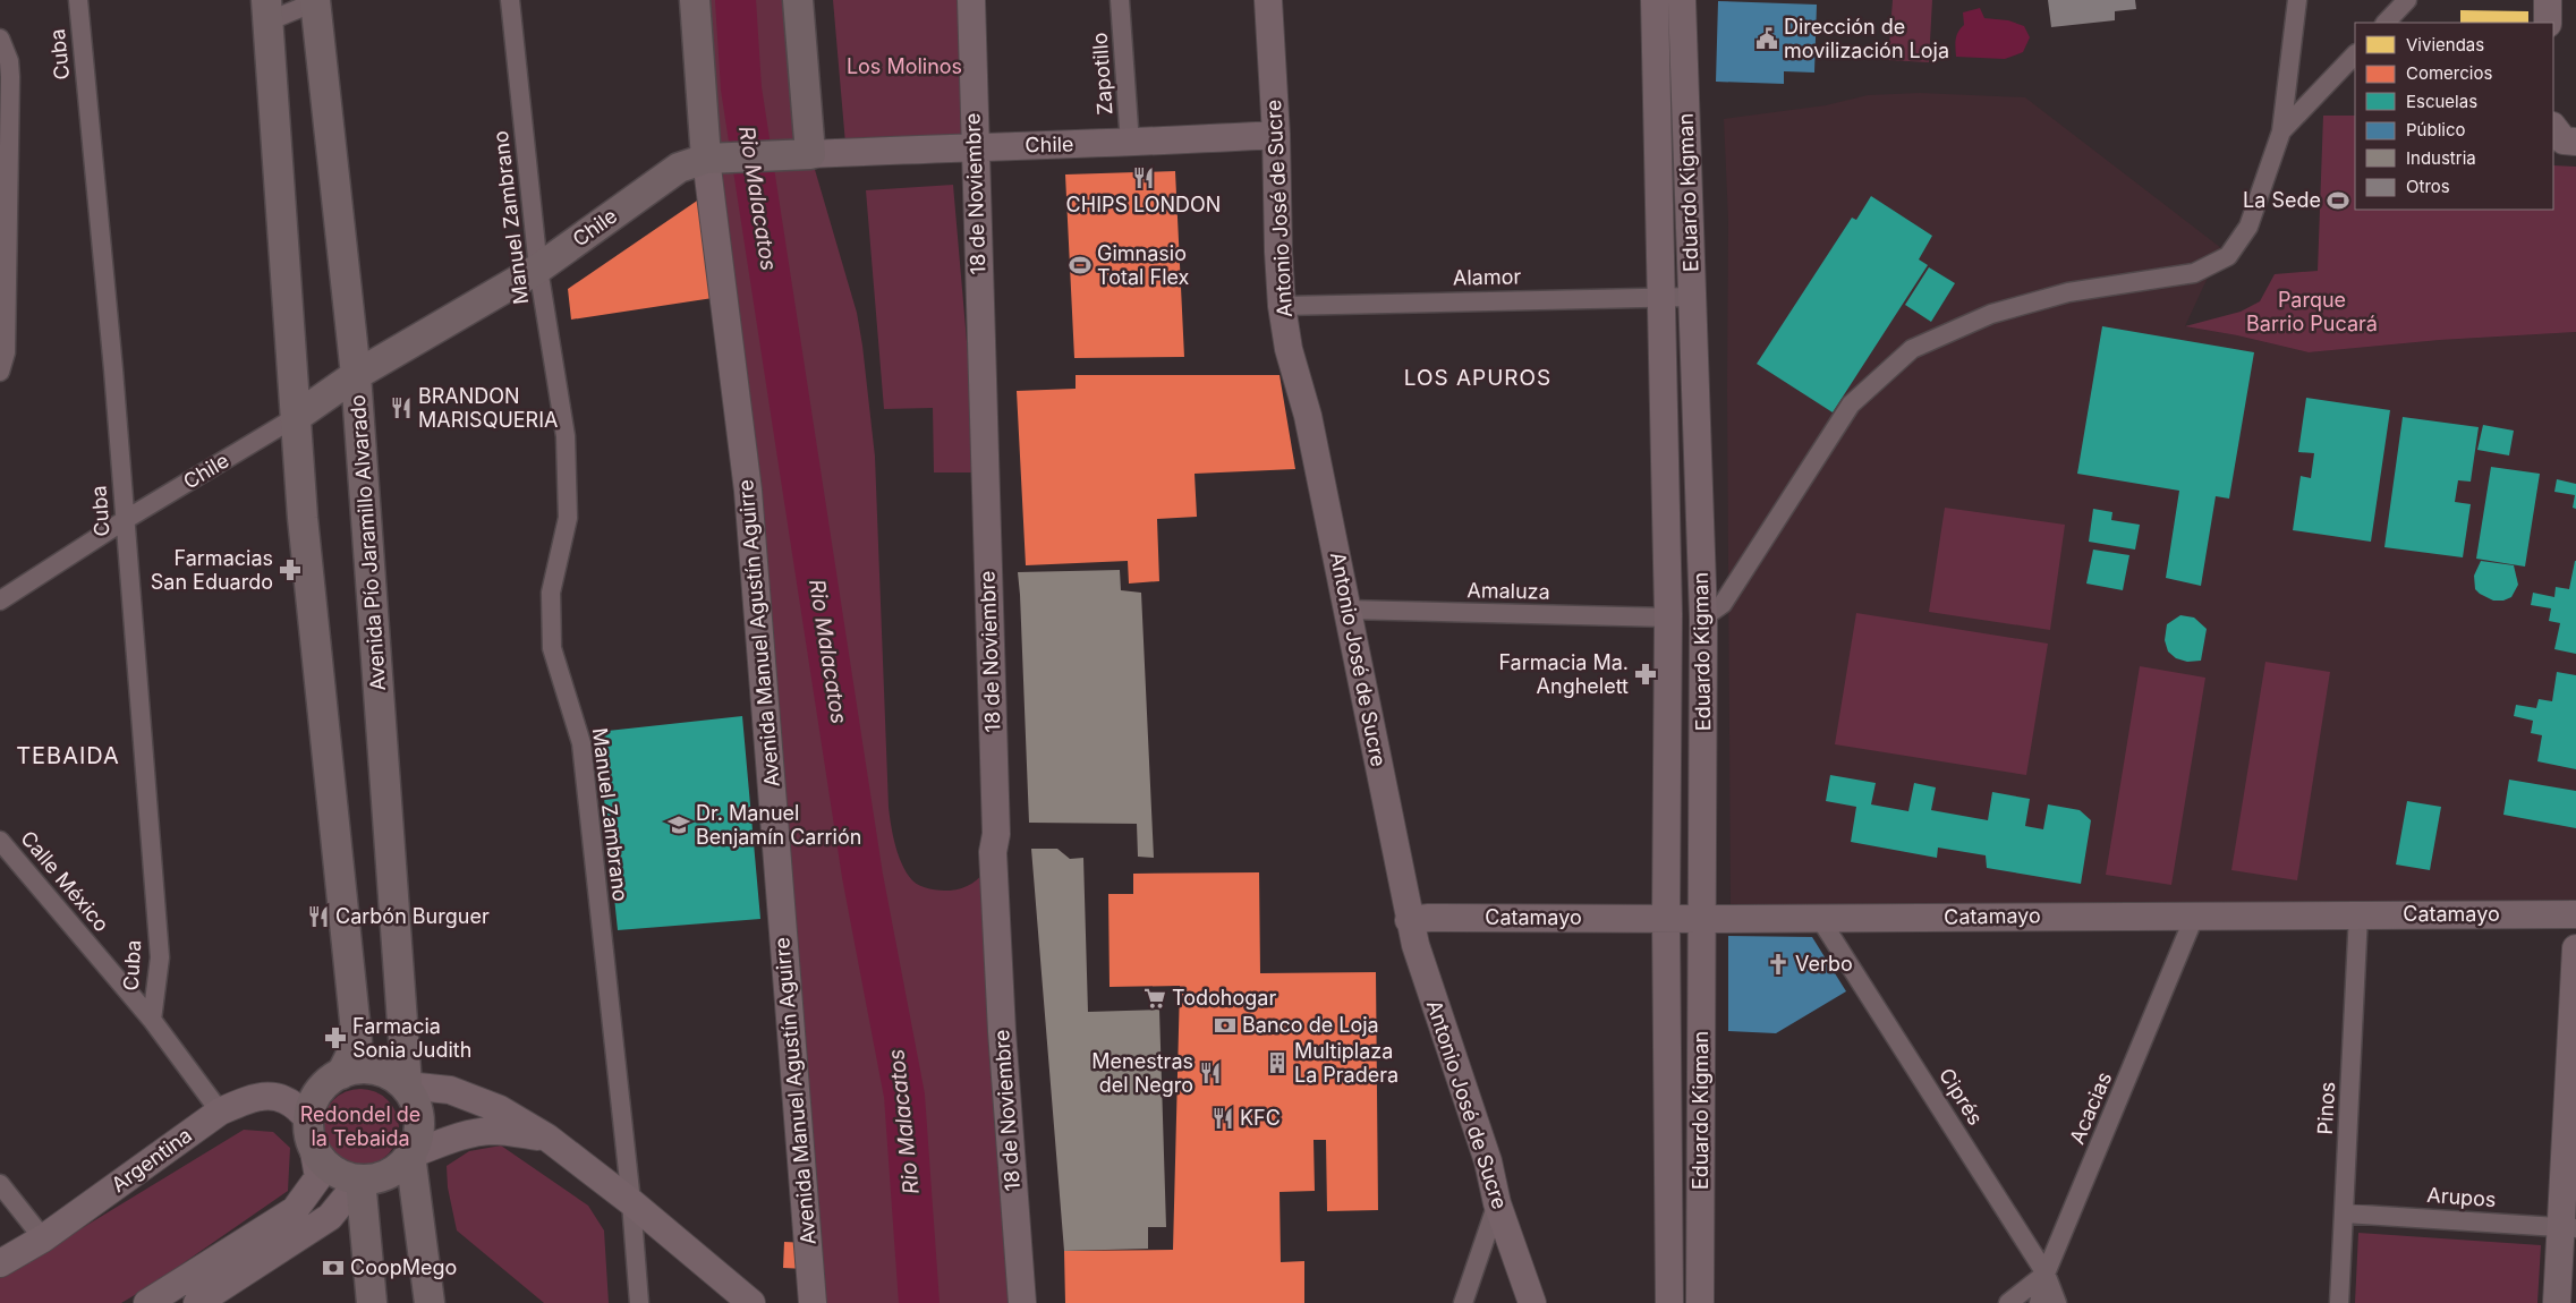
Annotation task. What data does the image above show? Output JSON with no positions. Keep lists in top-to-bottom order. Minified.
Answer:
{"streets":{"main road":["Chile","Avenida Pío Jaramillo Alvarado","Avenida Manuel Agustín Aguirre"],"street":["Cuba","Zapotillo","Eduardo Kigman","18 de Noviembre","Antonio José de Sucre","Manuel Zambrano","Alamor","Amaluza","Calle México","Catamayo","Ciprés","Acacias","Pinos","Argentina","Arupos"]},"crossings":[["Cuba","Chile"],["Cuba","Calle México"],["Zapotillo","Chile"],["Chile","18 de Noviembre"],["Chile","Antonio José de Sucre"],["Chile","Manuel Zambrano"],["Chile","Avenida Pío Jaramillo Alvarado"],["Chile","Avenida Manuel Agustín Aguirre"],["Eduardo Kigman","Alamor"],["Eduardo Kigman","Amaluza"],["Eduardo Kigman","Catamayo"],["Antonio José de Sucre","Alamor"],["Antonio José de Sucre","Amaluza"],["Antonio José de Sucre","Catamayo"],["Avenida Pío Jaramillo Alvarado","Argentina"],["Calle México","Argentina"],["Catamayo","Ciprés"],["Catamayo","Acacias"],["Catamayo","Pinos"],["Ciprés","Acacias"],["Pinos","Arupos"]],"districts":["LOS APUROS","TEBAIDA"],"water":["Rio Malacatos"],"parks":["Los Molinos","Parque Barrio Pucará","Redondel de la Tebaida"],"places":{"public building":["Dirección de movilización Loja"],"restaurant":["CHIPS LONDON","BRANDON MARISQUERIA","Carbón Burguer","Menestras del Negro","KFC"],"sports":["La Sede","Gimnasio Total Flex"],"pharmacy":["Farmacias San Eduardo","Farmacia Ma. Anghelett","Farmacia Sonia Judith"],"school or university":["Dr. Manuel Benjamín Carrión"],"church":["Verbo"],"supermarket":["Todohogar"],"bank":["Banco de Loja","CoopMego"],"building":["Multiplaza La Pradera"]},"legend":["Viviendas","Comercios","Escuelas","Público","Industria","Otros"]}
